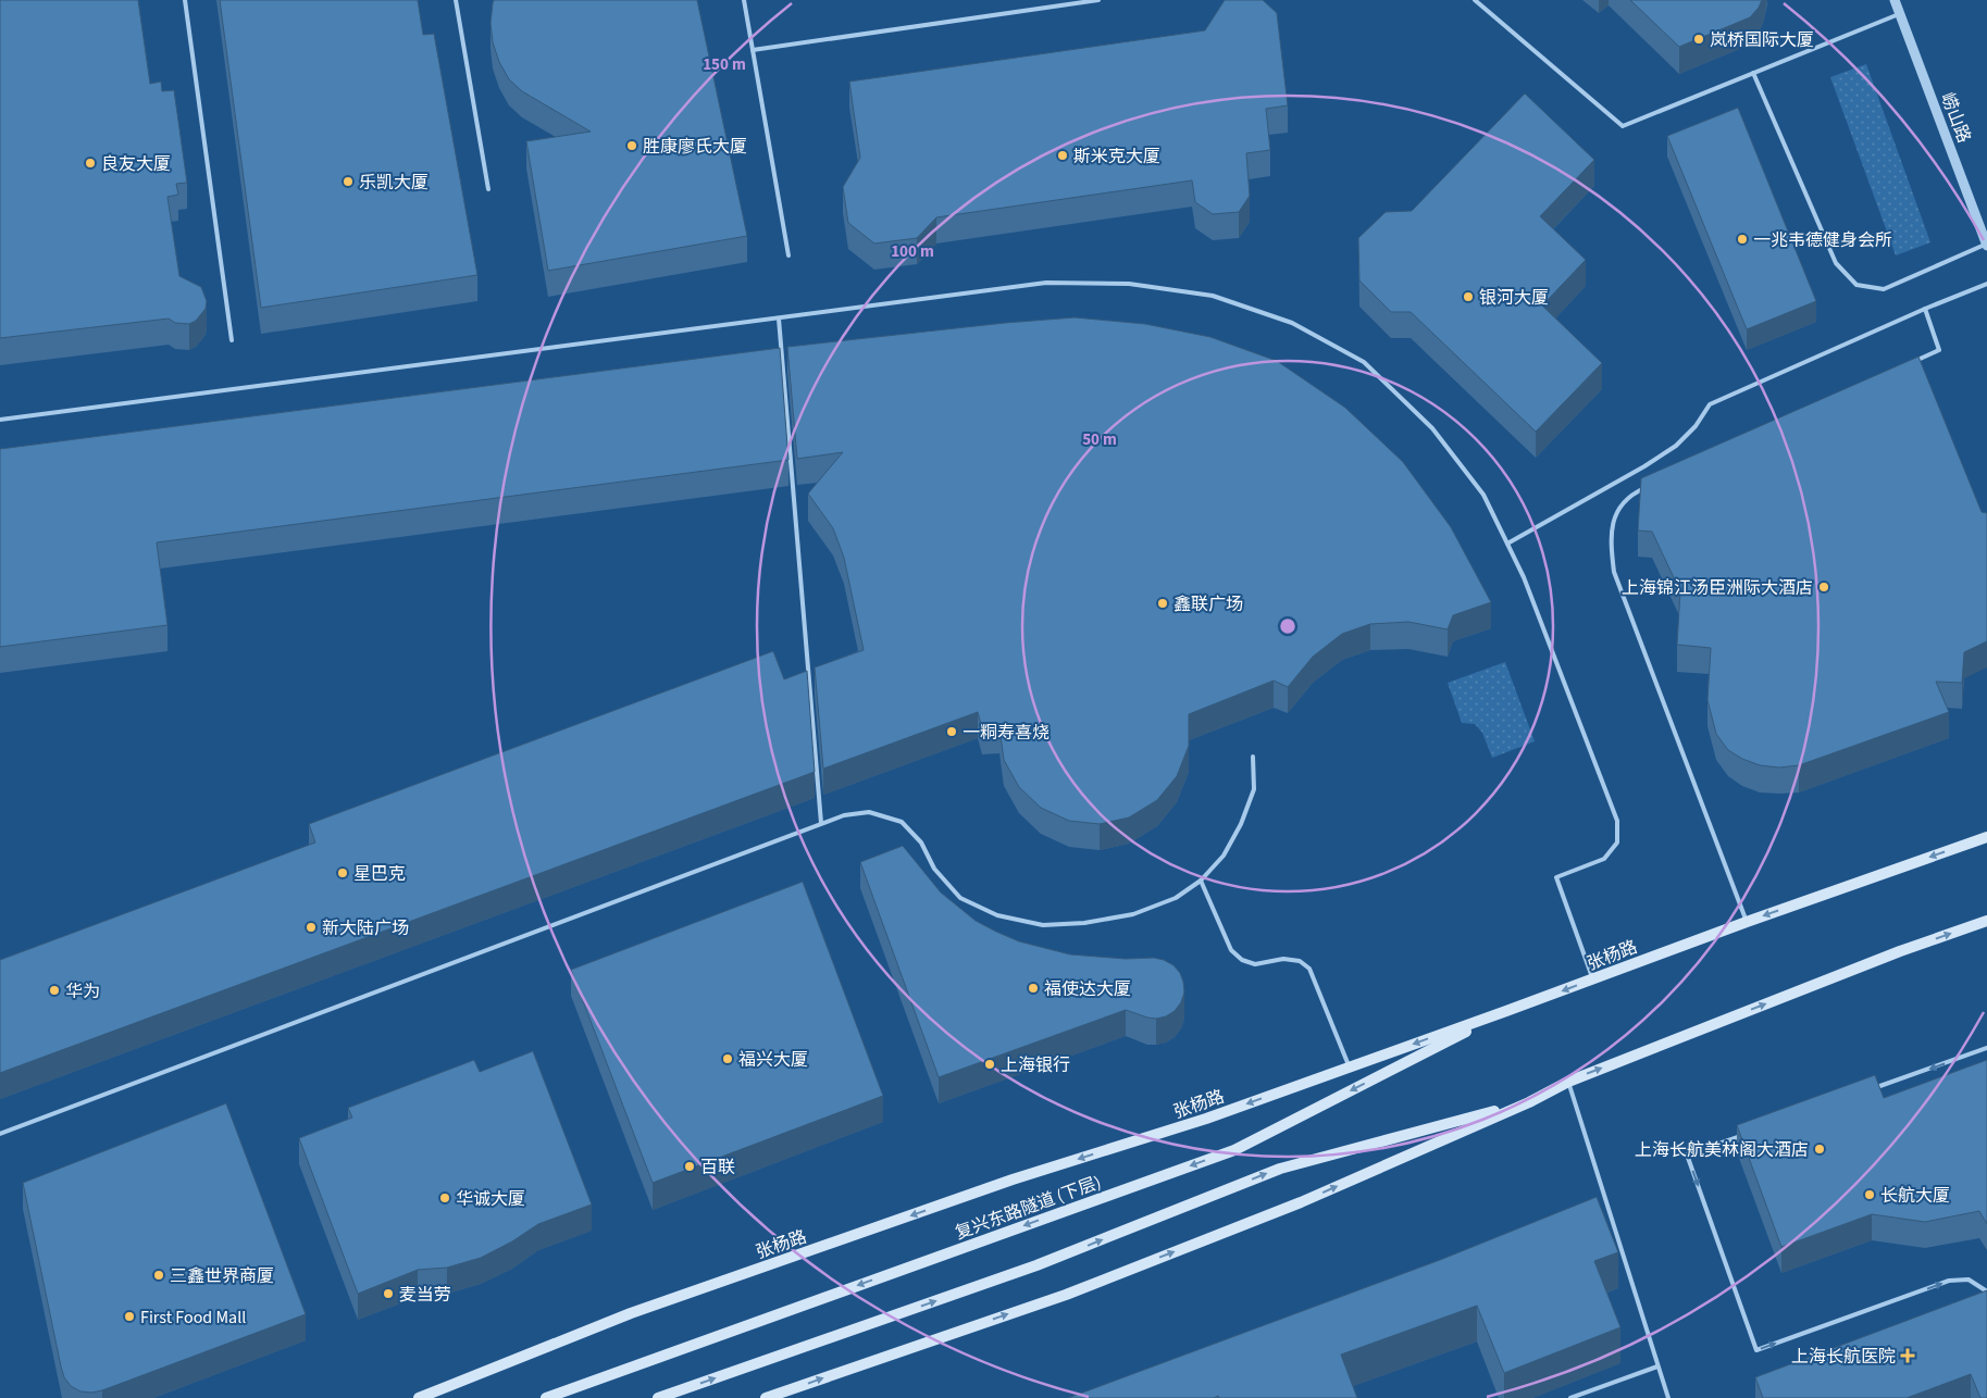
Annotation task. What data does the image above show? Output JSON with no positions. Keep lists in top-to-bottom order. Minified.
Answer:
{"streets":{"main road":["张杨路","复兴东路隧道 (下层)"],"street":["崂山路"]},"crossings":[["张杨路","复兴东路隧道 (下层)"]],"places":{"other":["岚桥国际大厦","胜康廖氏大厦","斯米克大厦","良友大厦","乐凯大厦","一兆韦德健身会所","银河大厦","上海锦江汤臣洲际大酒店","鑫联广场","一粡寿喜烧","星巴克","新大陆广场","福使达大厦","华为","福兴大厦","上海银行","上海长航美林阁大酒店","百联","长航大厦","华诚大厦","三鑫世界商厦","麦当劳","First Food Mall"],"health":["上海长航医院"]},"rings":["150 m","100 m","50 m"]}
